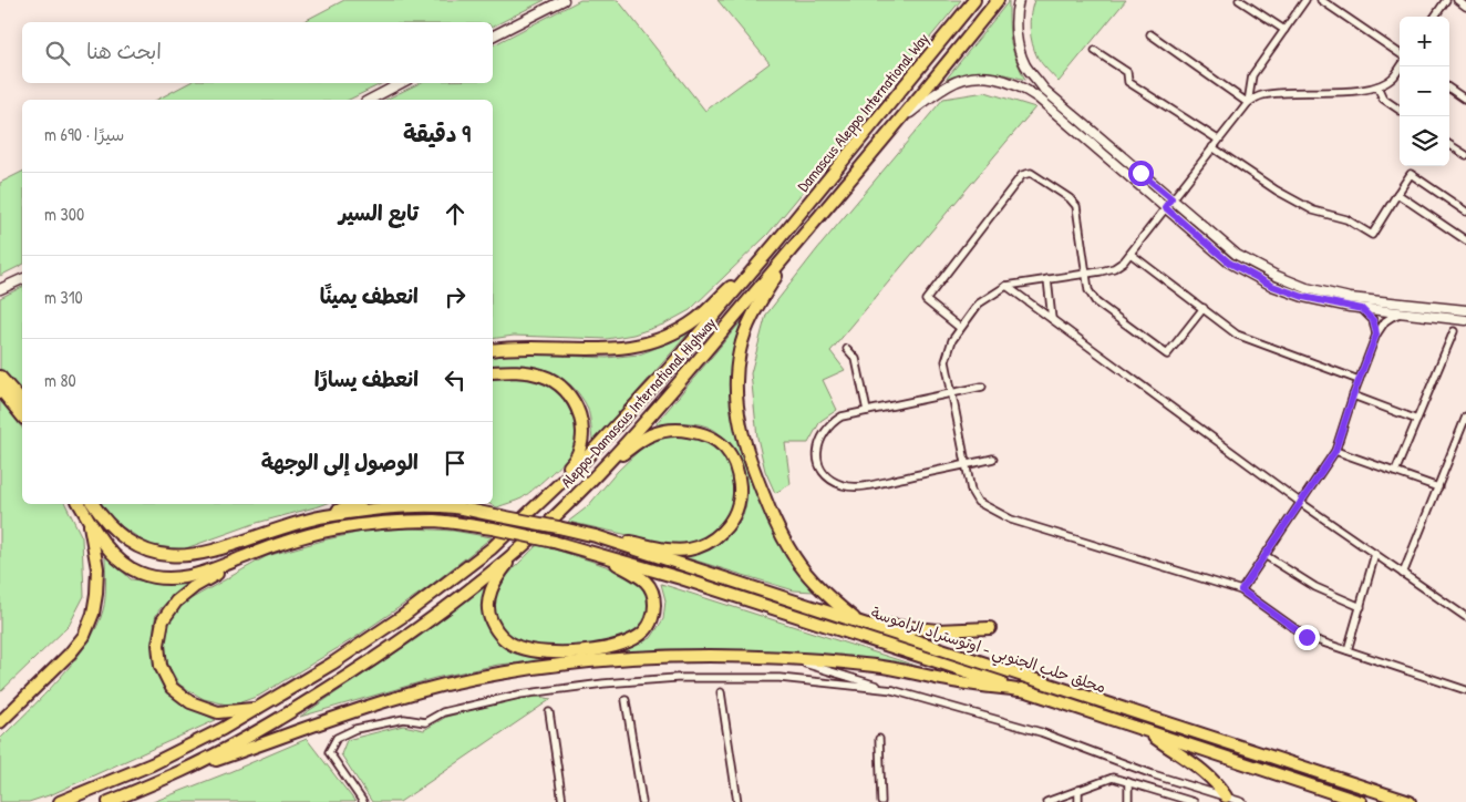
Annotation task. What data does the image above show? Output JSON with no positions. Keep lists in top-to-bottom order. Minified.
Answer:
{"streets":{"highway":["Damascus Aleppo International Way","Aleppo-Damascus International Highway","محلق حلب الجنوبي - اوتوستراد الراموسة"]},"crossings":[["Damascus Aleppo International Way","Aleppo-Damascus International Highway"]],"page":{"map_buttons":["+","−"],"search":"ابحث هنا","heading":["9 دقيقة","سيرًا · 690 m"],"list":[["تابع السير","300 m"],["انعطف يمينًا","310 m"],["انعطف يسارًا","80 m"],"الوصول إلى الوجهة"]}}
